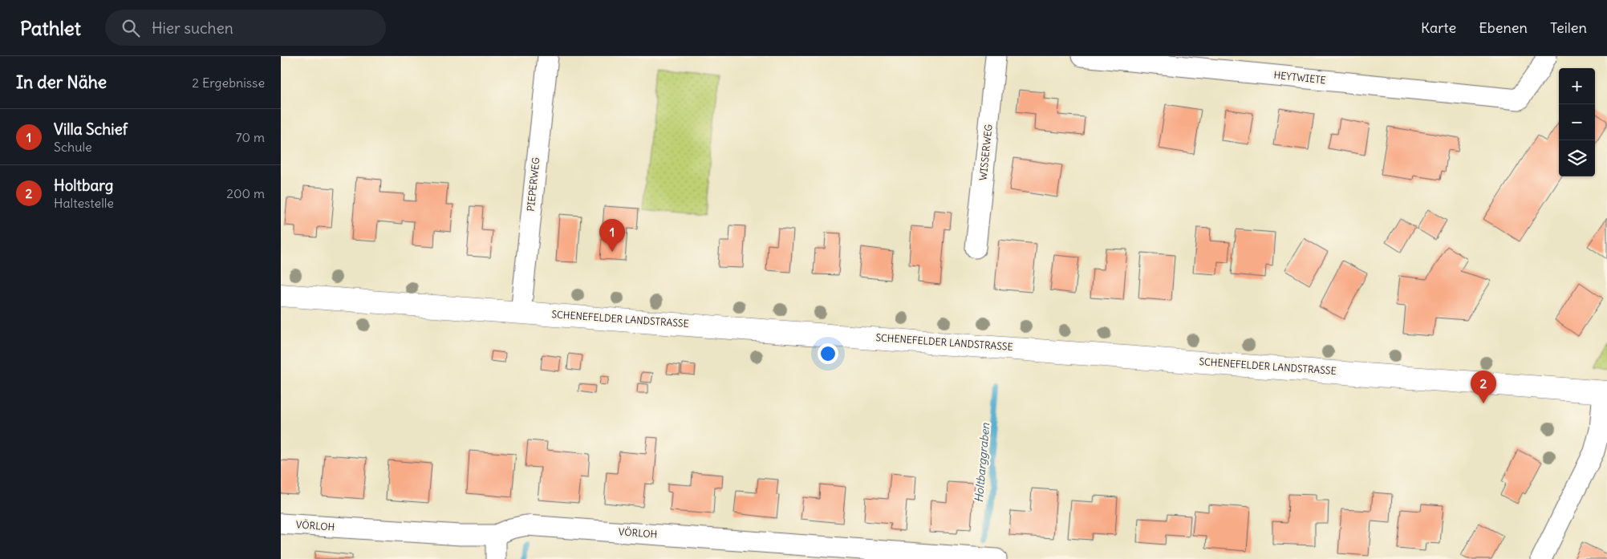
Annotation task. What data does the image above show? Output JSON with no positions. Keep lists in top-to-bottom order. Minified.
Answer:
{"streets":{"main road":["SCHENEFELDER LANDSTRASSE"],"street":["HEYTWIETE","WISSERWEG","PIEPERWEG","VÖRLOH"]},"crossings":[["PIEPERWEG","SCHENEFELDER LANDSTRASSE"]],"water":["Holtbarggraben"],"page":{"header":"Pathlet","search":"Hier suchen","nav":["Karte","Ebenen","Teilen"],"heading":["In der Nähe","2 Ergebnisse"],"map_buttons":["+","−"],"list":[{"mark":"1","name":"Villa Schief","note":"Schule","value":"70 m"},{"mark":"2","name":"Holtbarg","note":"Haltestelle","value":"200 m"}],"pins":["1","2"]}}
